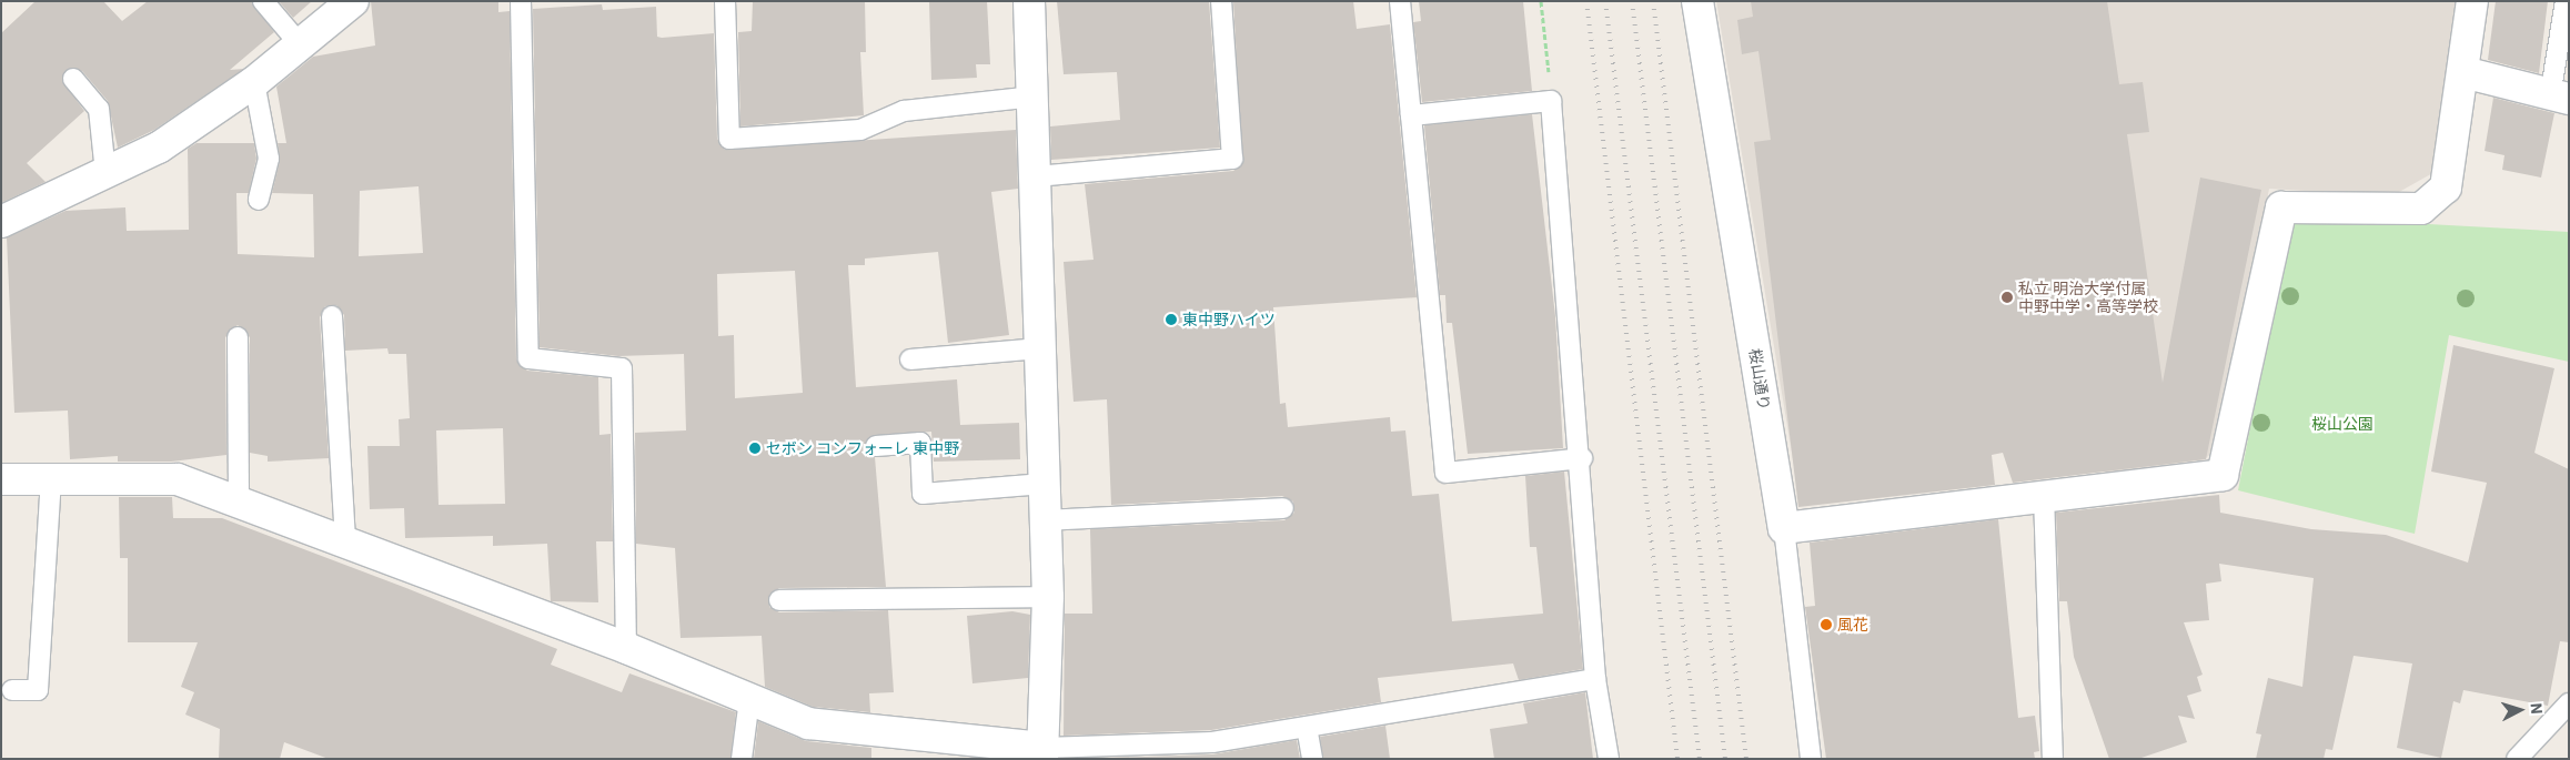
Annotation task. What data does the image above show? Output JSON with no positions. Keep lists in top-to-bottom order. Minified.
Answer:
{"streets":{"street":["桜山通り"]},"parks":["桜山公園"],"places":["私立 明治大学付属 中野中学・高等学校","東中野ハイツ","セボン コンフォーレ 東中野","風花"],"north":"right"}
